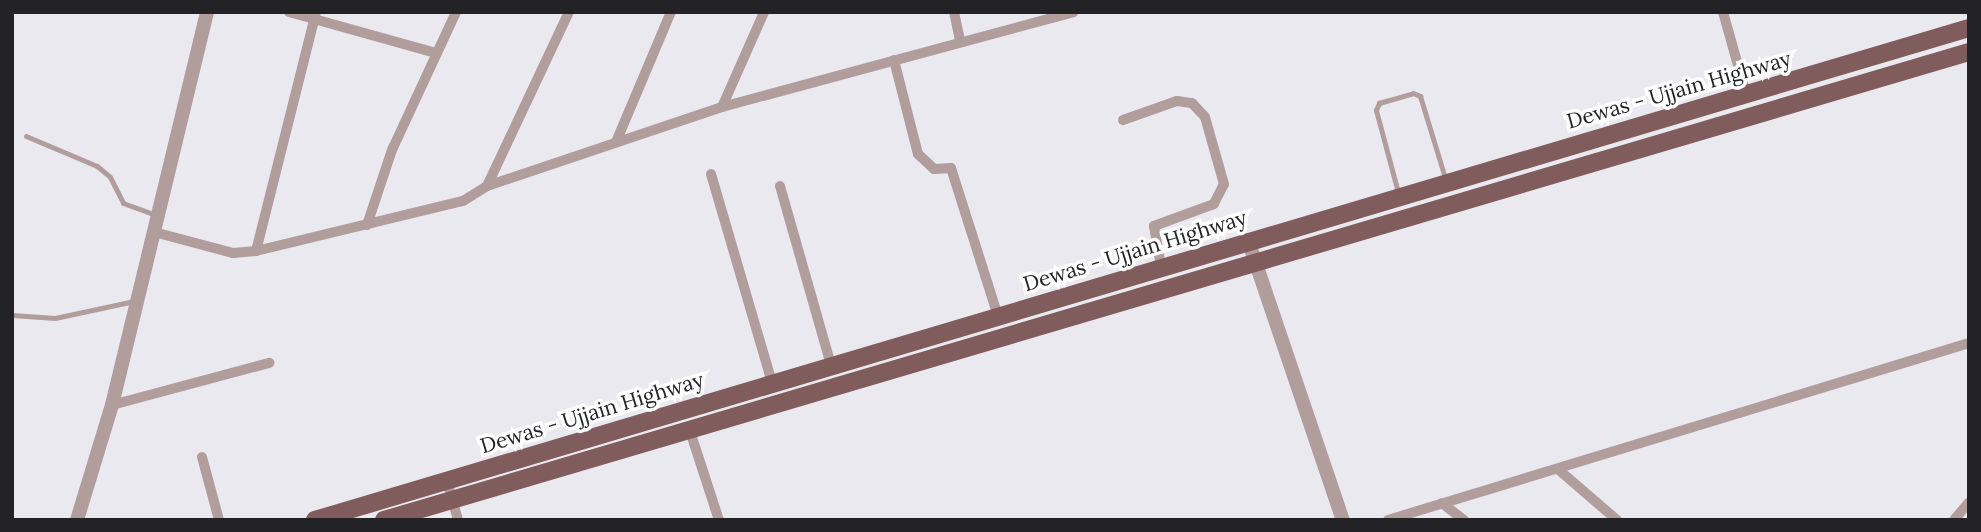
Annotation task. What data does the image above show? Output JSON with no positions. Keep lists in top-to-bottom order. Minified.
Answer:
{"streets":{"main road":["Dewas - Ujjain Highway"]}}
